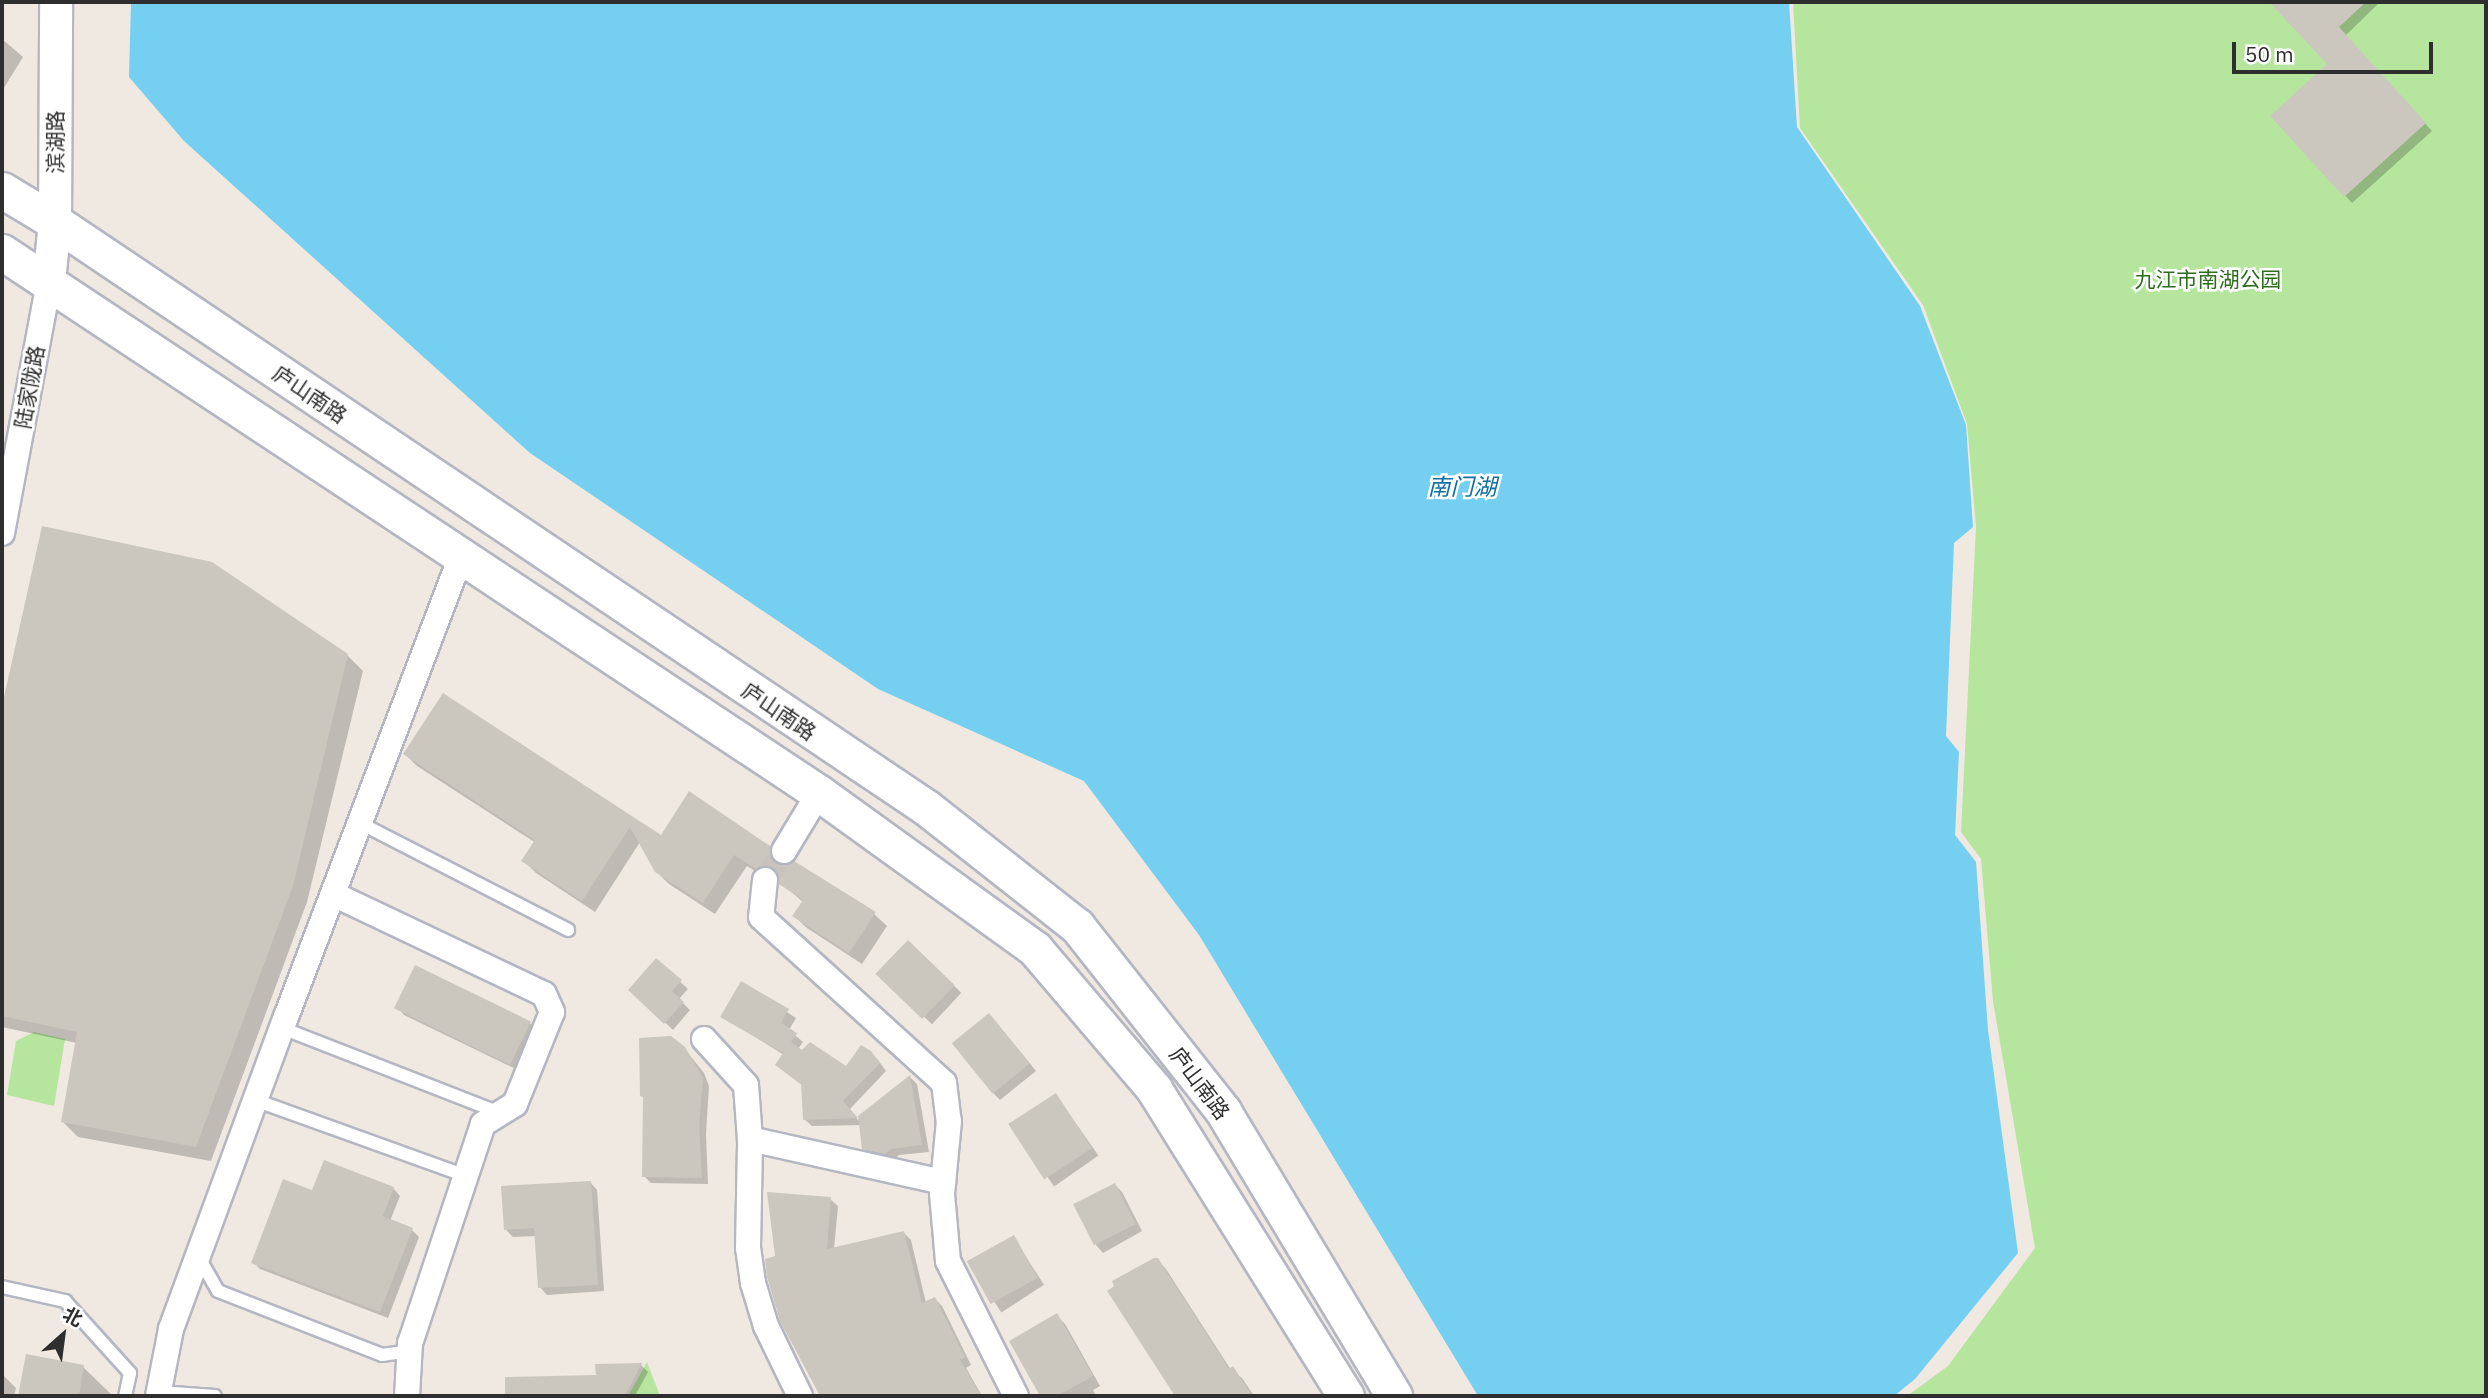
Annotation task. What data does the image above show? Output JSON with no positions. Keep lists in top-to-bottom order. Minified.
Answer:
{"streets":{"main road":["庐山南路"],"street":["滨湖路","陆家陇路"]},"crossings":[["滨湖路","陆家陇路"],["滨湖路","庐山南路"],["陆家陇路","庐山南路"]],"water":["南门湖"],"parks":["九江市南湖公园"],"scale_bar":"50 m","north":"top right"}
